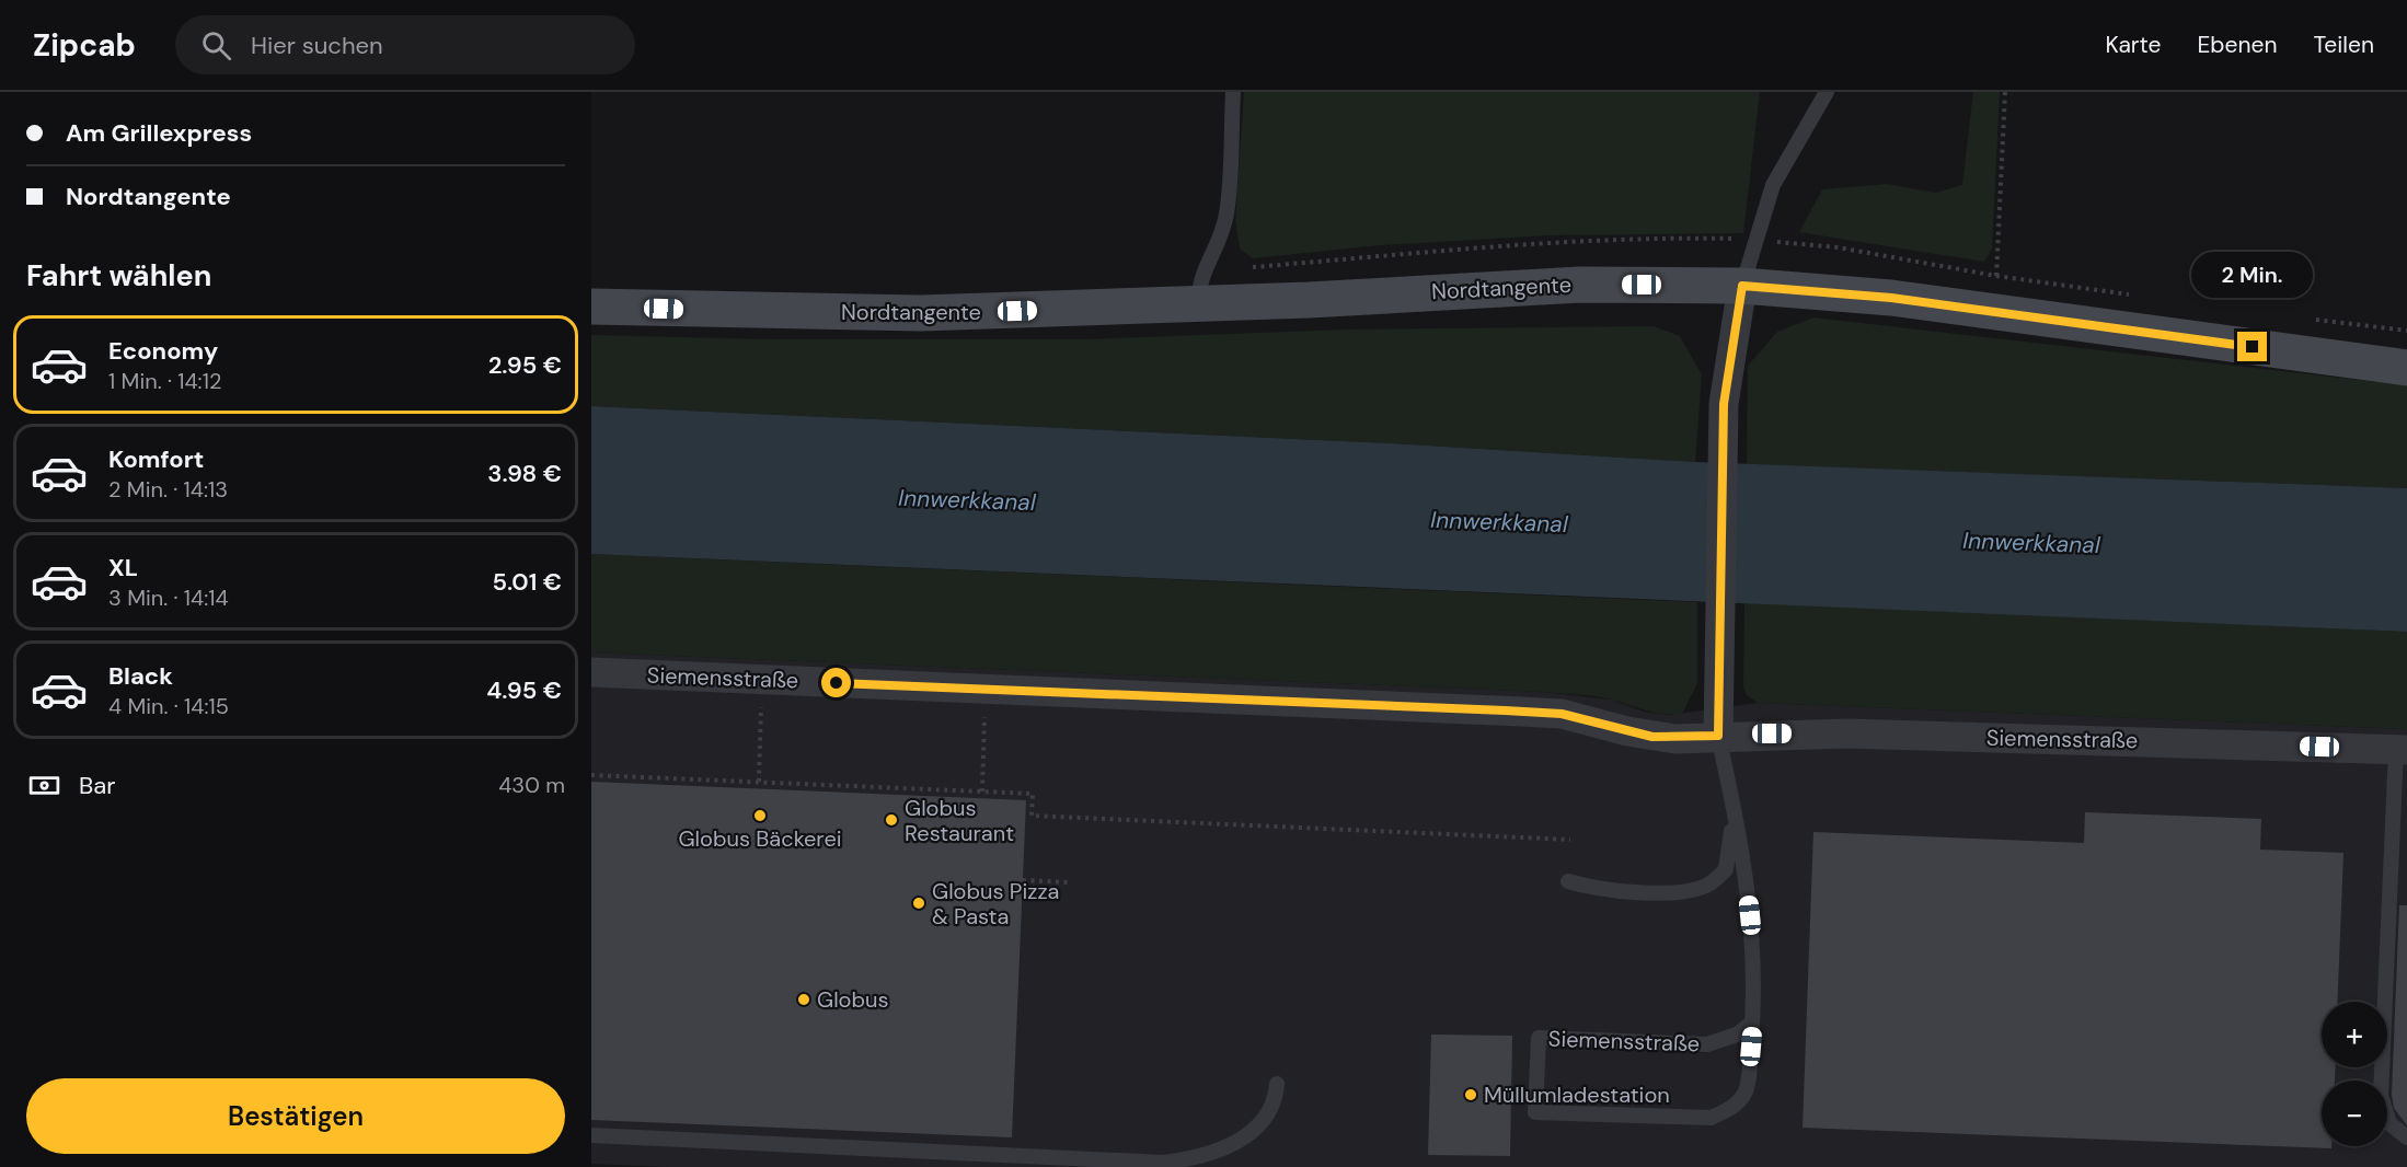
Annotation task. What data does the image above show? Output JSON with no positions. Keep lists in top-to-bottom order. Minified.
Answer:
{"streets":{"main road":["Nordtangente"],"street":["Siemensstraße"]},"water":["Innwerkkanal"],"places":["Globus Bäckerei","Globus Restaurant","Globus Pizza & Pasta","Globus","Müllumladestation"],"page":{"header":"Zipcab","search":"Hier suchen","nav":["Karte","Ebenen","Teilen"],"banner":["Am Grillexpress","Nordtangente"],"heading":"Fahrt wählen","bubble":"2 Min.","list":[{"name":"Economy","note":"1 Min. · 14:12","value":"2.95 €"},{"name":"Komfort","note":"2 Min. · 14:13","value":"3.98 €"},{"name":"XL","note":"3 Min. · 14:14","value":"5.01 €"},{"name":"Black","note":"4 Min. · 14:15","value":"4.95 €"}],"pay":["Bar","430 m"],"map_buttons":["+","−"],"buttons":"Bestätigen"}}
